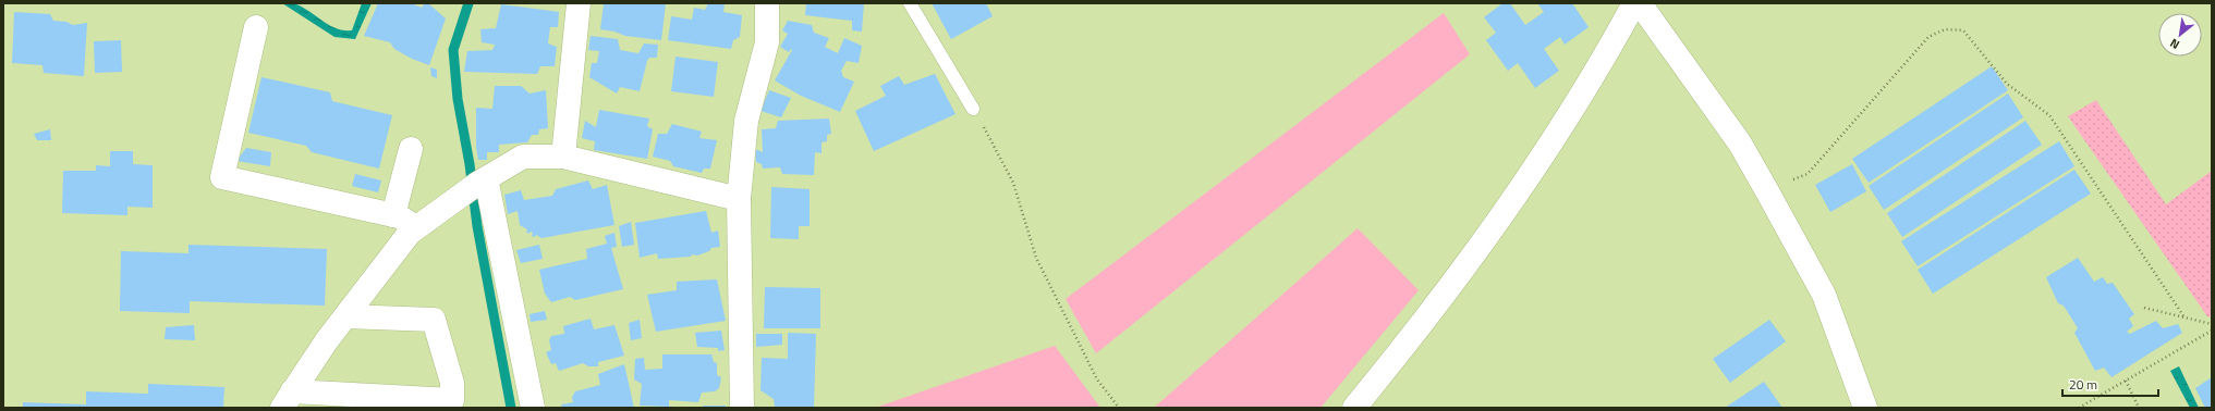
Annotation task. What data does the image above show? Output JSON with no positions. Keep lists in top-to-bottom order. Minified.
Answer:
{"scale_bar":"20 m","north":"bottom left"}
